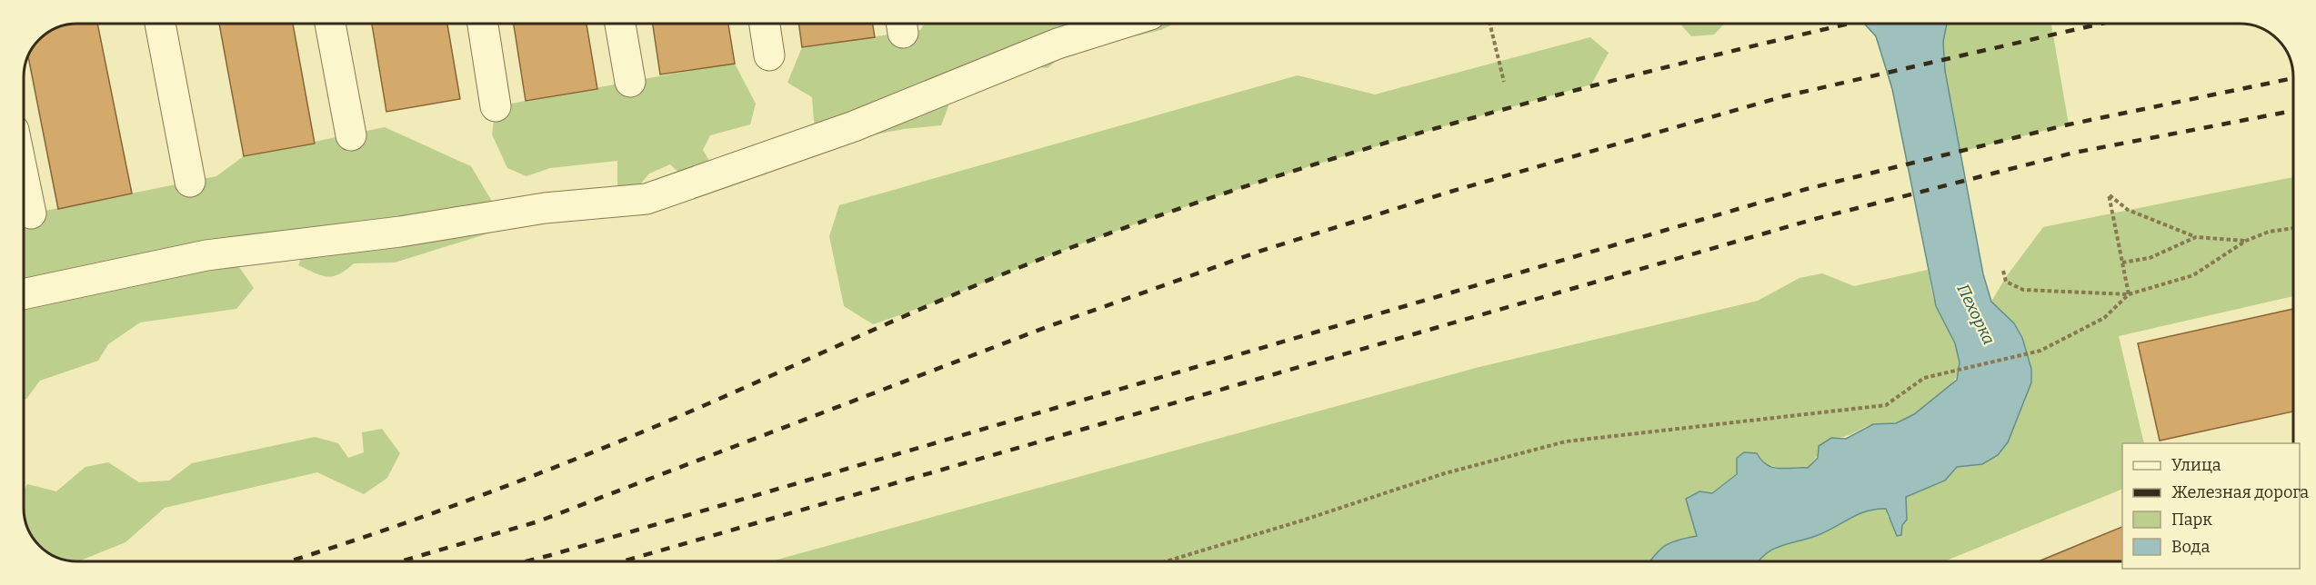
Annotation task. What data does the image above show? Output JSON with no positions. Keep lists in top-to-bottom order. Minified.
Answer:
{"water":["Пехорка"],"legend":["Улица","Железная дорога","Парк","Вода"]}
